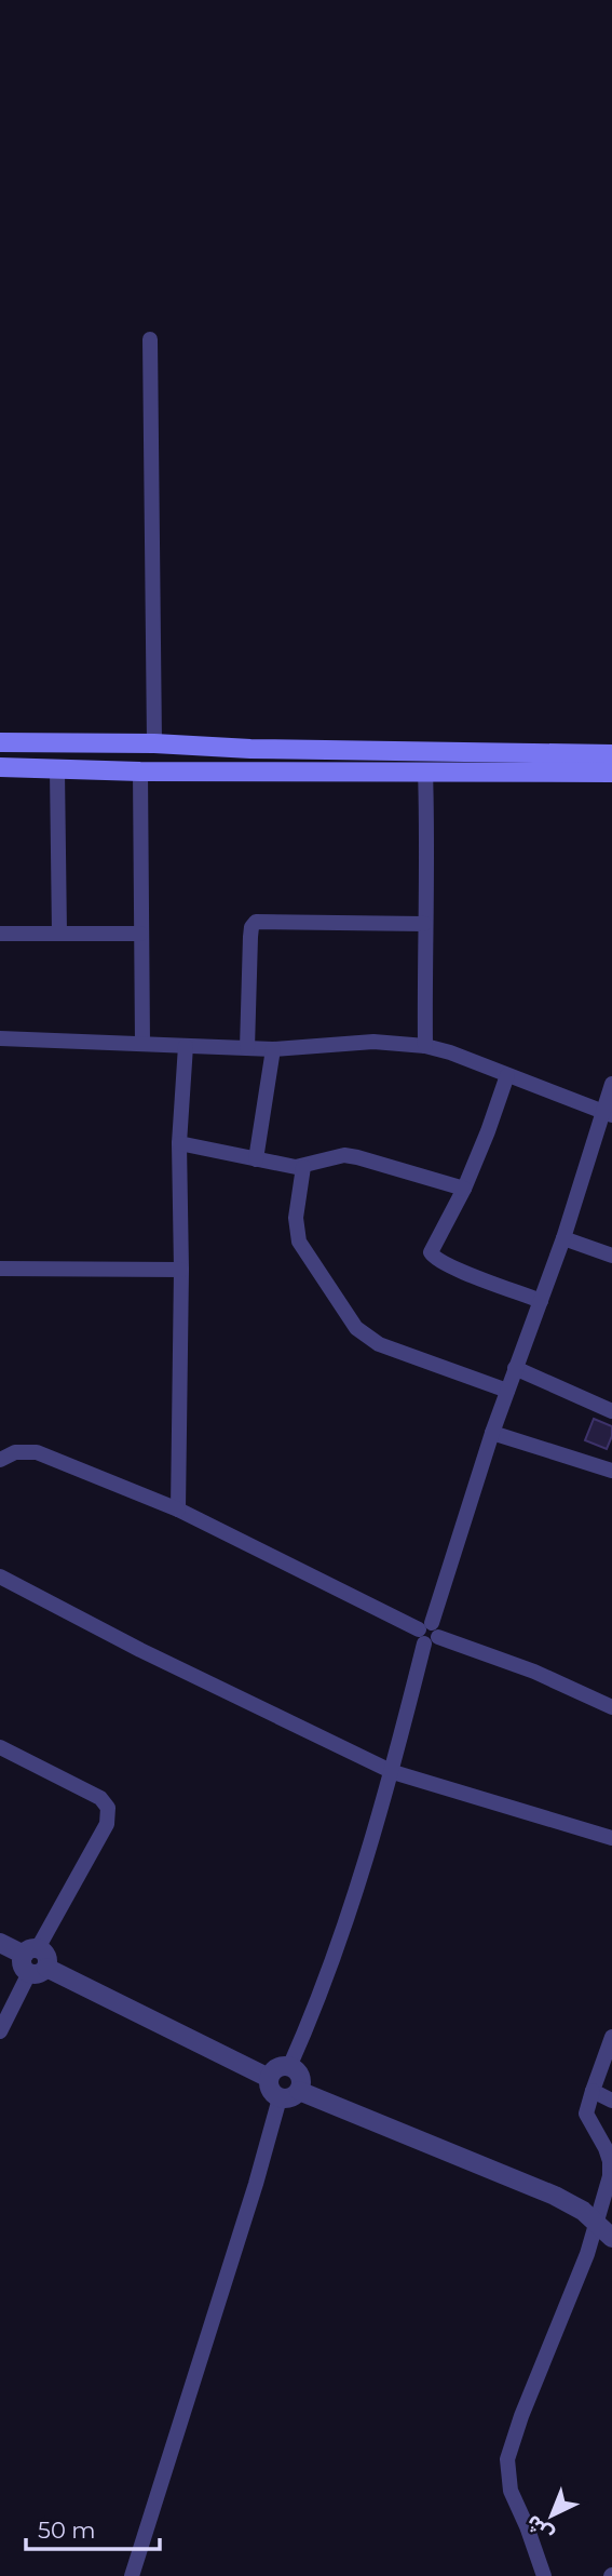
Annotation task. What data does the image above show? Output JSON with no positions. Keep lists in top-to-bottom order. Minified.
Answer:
{"scale_bar":"50 m","north":"bottom left"}
